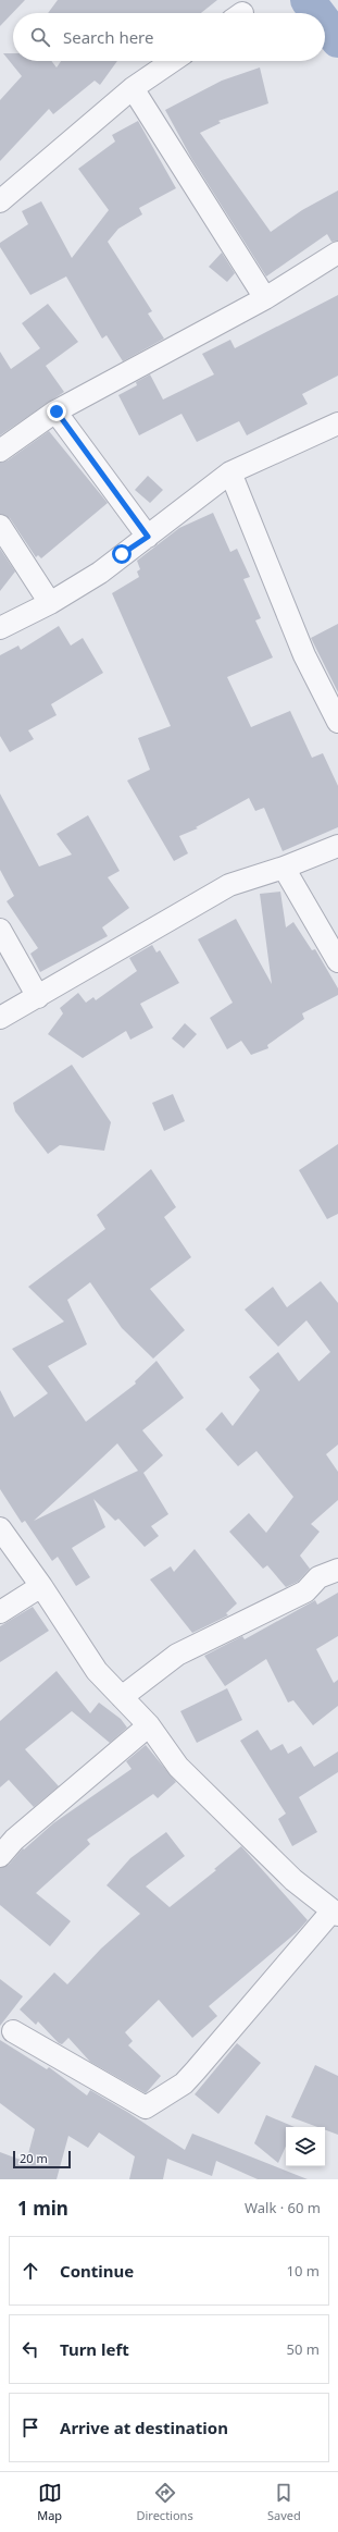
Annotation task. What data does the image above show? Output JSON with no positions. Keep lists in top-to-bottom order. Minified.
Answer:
{"scale_bar":"20 m","page":{"search":"Search here","scale":"20 m","heading":["1 min","Walk · 60 m"],"list":[["Continue","10 m"],["Turn left","50 m"],"Arrive at destination"],"nav":["Map","Directions","Saved"]}}
